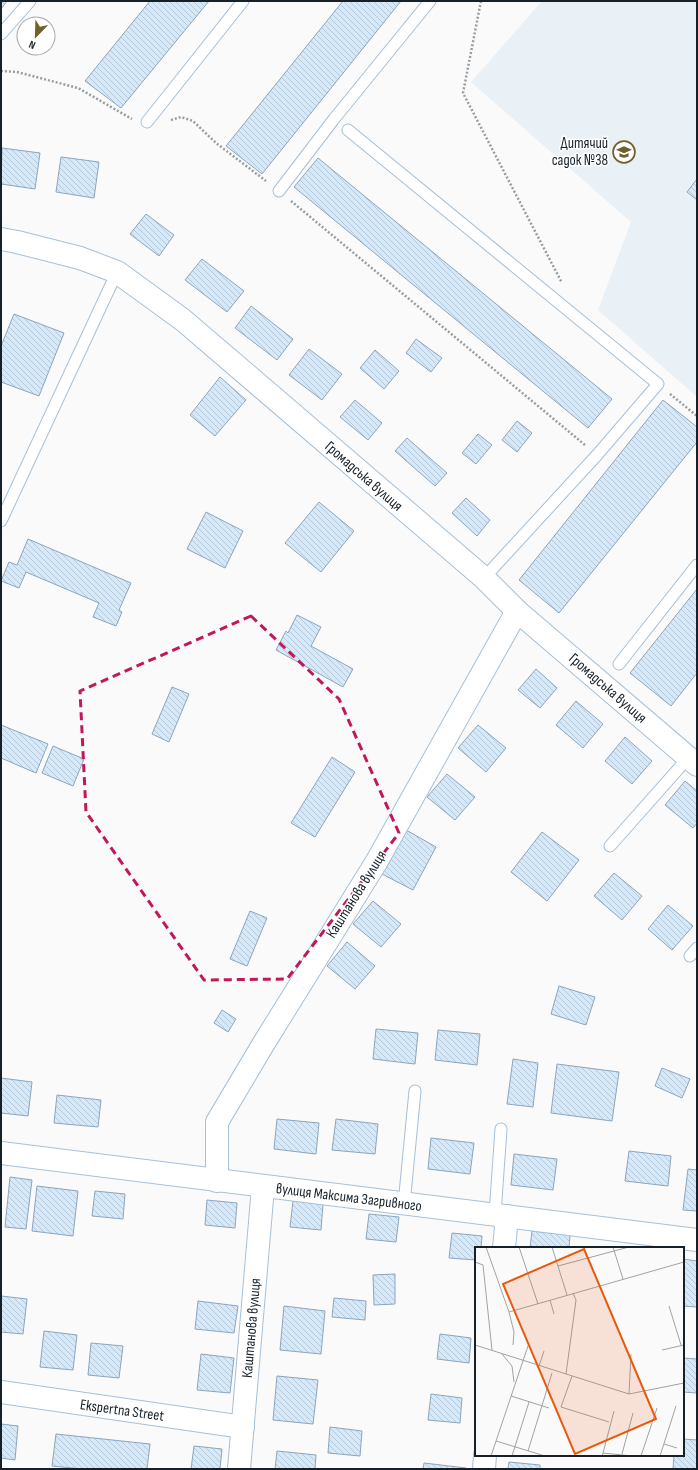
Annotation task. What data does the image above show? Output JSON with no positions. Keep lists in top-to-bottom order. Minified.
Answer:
{"streets":{"street":["Громадська вулиця","Каштанова вулиця","вулиця Максима Загривного","Ekspertna Street"]},"crossings":[["Громадська вулиця","Каштанова вулиця"],["Каштанова вулиця","вулиця Максима Загривного"],["Каштанова вулиця","Ekspertna Street"]],"places":{"school or university":["Дитячий садок №38"]},"north":"bottom left"}
